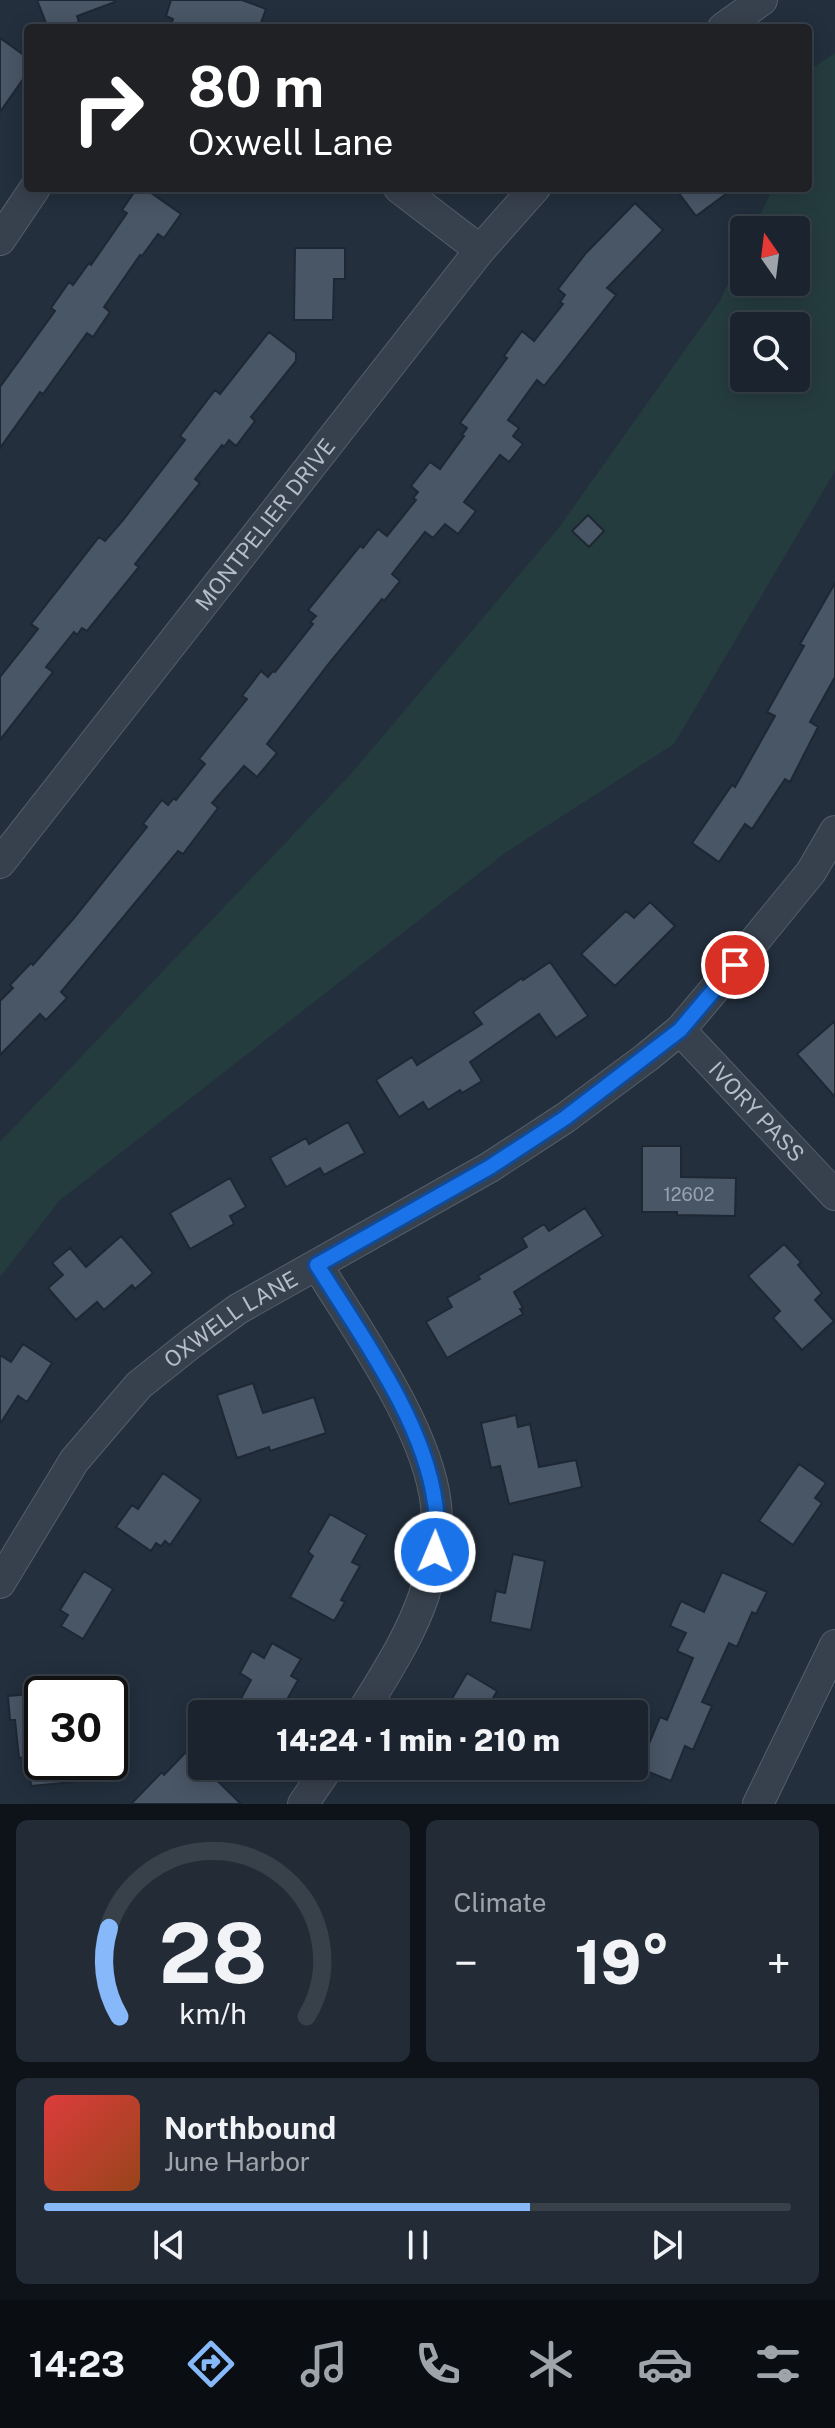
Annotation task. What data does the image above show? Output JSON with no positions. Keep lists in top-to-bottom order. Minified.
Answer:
{"streets":{"street":["MONTPELIER DRIVE","IVORY PASS","OXWELL LANE"]},"crossings":[["IVORY PASS","OXWELL LANE"]],"house_numbers":["12602"],"north":"top","page":{"turn":["80 m","Oxwell Lane"],"limit":"30","trip":"14:24 · 1 min · 210 m","tile":"Climate","heat":["−","19°","+"],"song":["Northbound","June Harbor"],"tabs":"14:23","gauge":["28","km/h"]}}
